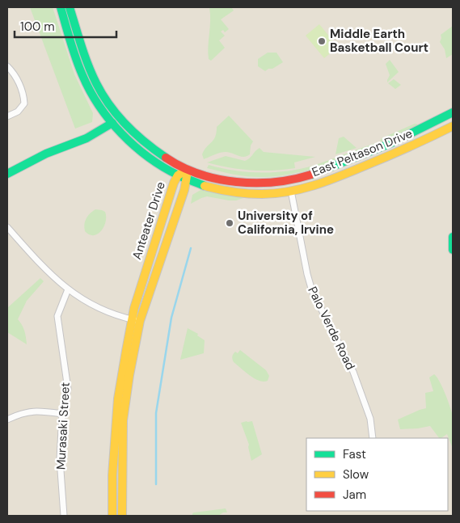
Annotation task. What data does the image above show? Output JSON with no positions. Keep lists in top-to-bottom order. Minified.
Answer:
{"streets":{"main road":["East Peltason Drive","Anteater Drive"],"street":["Palo Verde Road","Murasaki Street"]},"crossings":[["East Peltason Drive","Anteater Drive"],["East Peltason Drive","Palo Verde Road"]],"places":["Middle Earth Basketball Court","University of California, Irvine"],"legend":["Fast","Slow","Jam"],"scale_bar":"100 m"}
